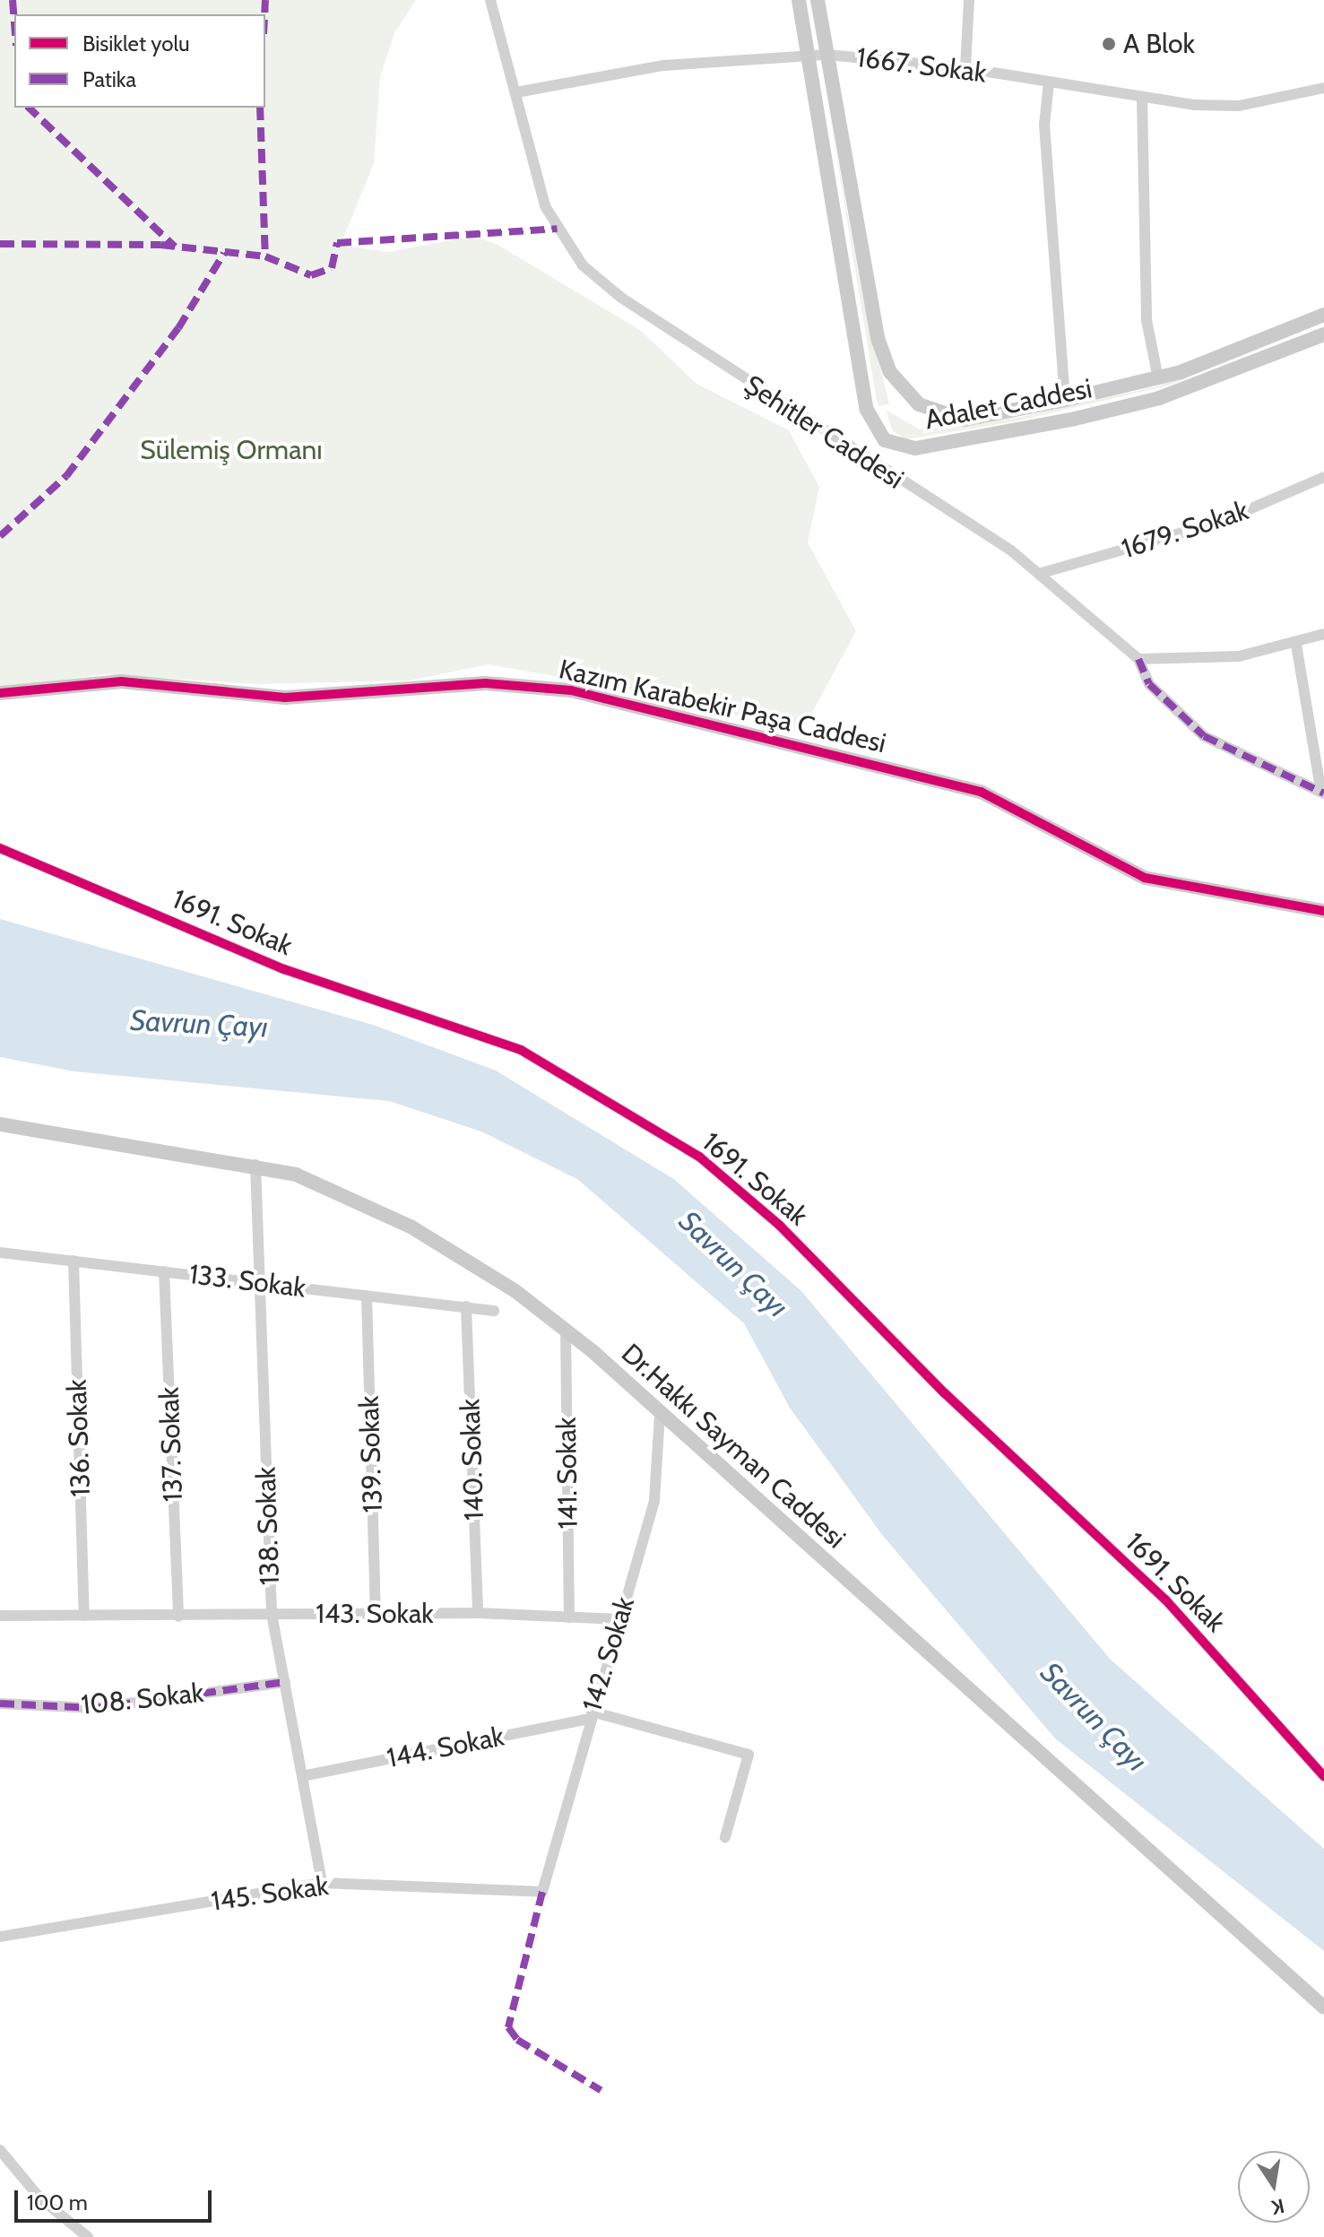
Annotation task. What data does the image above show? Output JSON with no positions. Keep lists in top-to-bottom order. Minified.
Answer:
{"streets":{"street":["1667. Sokak","Adalet Caddesi","Şehitler Caddesi","1679. Sokak","Kazım Karabekir Paşa Caddesi","1691. Sokak","133. Sokak","136. Sokak","137. Sokak","Dr.Hakkı Sayman Caddesi","139. Sokak","140. Sokak","141. Sokak","138. Sokak","143. Sokak","142. Sokak","108. Sokak","144. Sokak","145. Sokak"]},"crossings":[["1667. Sokak","Adalet Caddesi"],["1667. Sokak","Şehitler Caddesi"],["Şehitler Caddesi","1679. Sokak"],["133. Sokak","136. Sokak"],["133. Sokak","137. Sokak"],["133. Sokak","139. Sokak"],["133. Sokak","140. Sokak"],["133. Sokak","138. Sokak"],["136. Sokak","143. Sokak"],["137. Sokak","143. Sokak"],["Dr.Hakkı Sayman Caddesi","141. Sokak"],["Dr.Hakkı Sayman Caddesi","138. Sokak"],["Dr.Hakkı Sayman Caddesi","142. Sokak"],["139. Sokak","143. Sokak"],["140. Sokak","143. Sokak"],["141. Sokak","143. Sokak"],["138. Sokak","143. Sokak"],["138. Sokak","108. Sokak"],["138. Sokak","144. Sokak"],["138. Sokak","145. Sokak"],["143. Sokak","142. Sokak"],["142. Sokak","144. Sokak"],["142. Sokak","145. Sokak"]],"water":["Savrun Çayı"],"parks":["Sülemiş Ormanı"],"places":["A Blok"],"legend":["Bisiklet yolu","Patika"],"scale_bar":"100 m","north":"bottom"}
